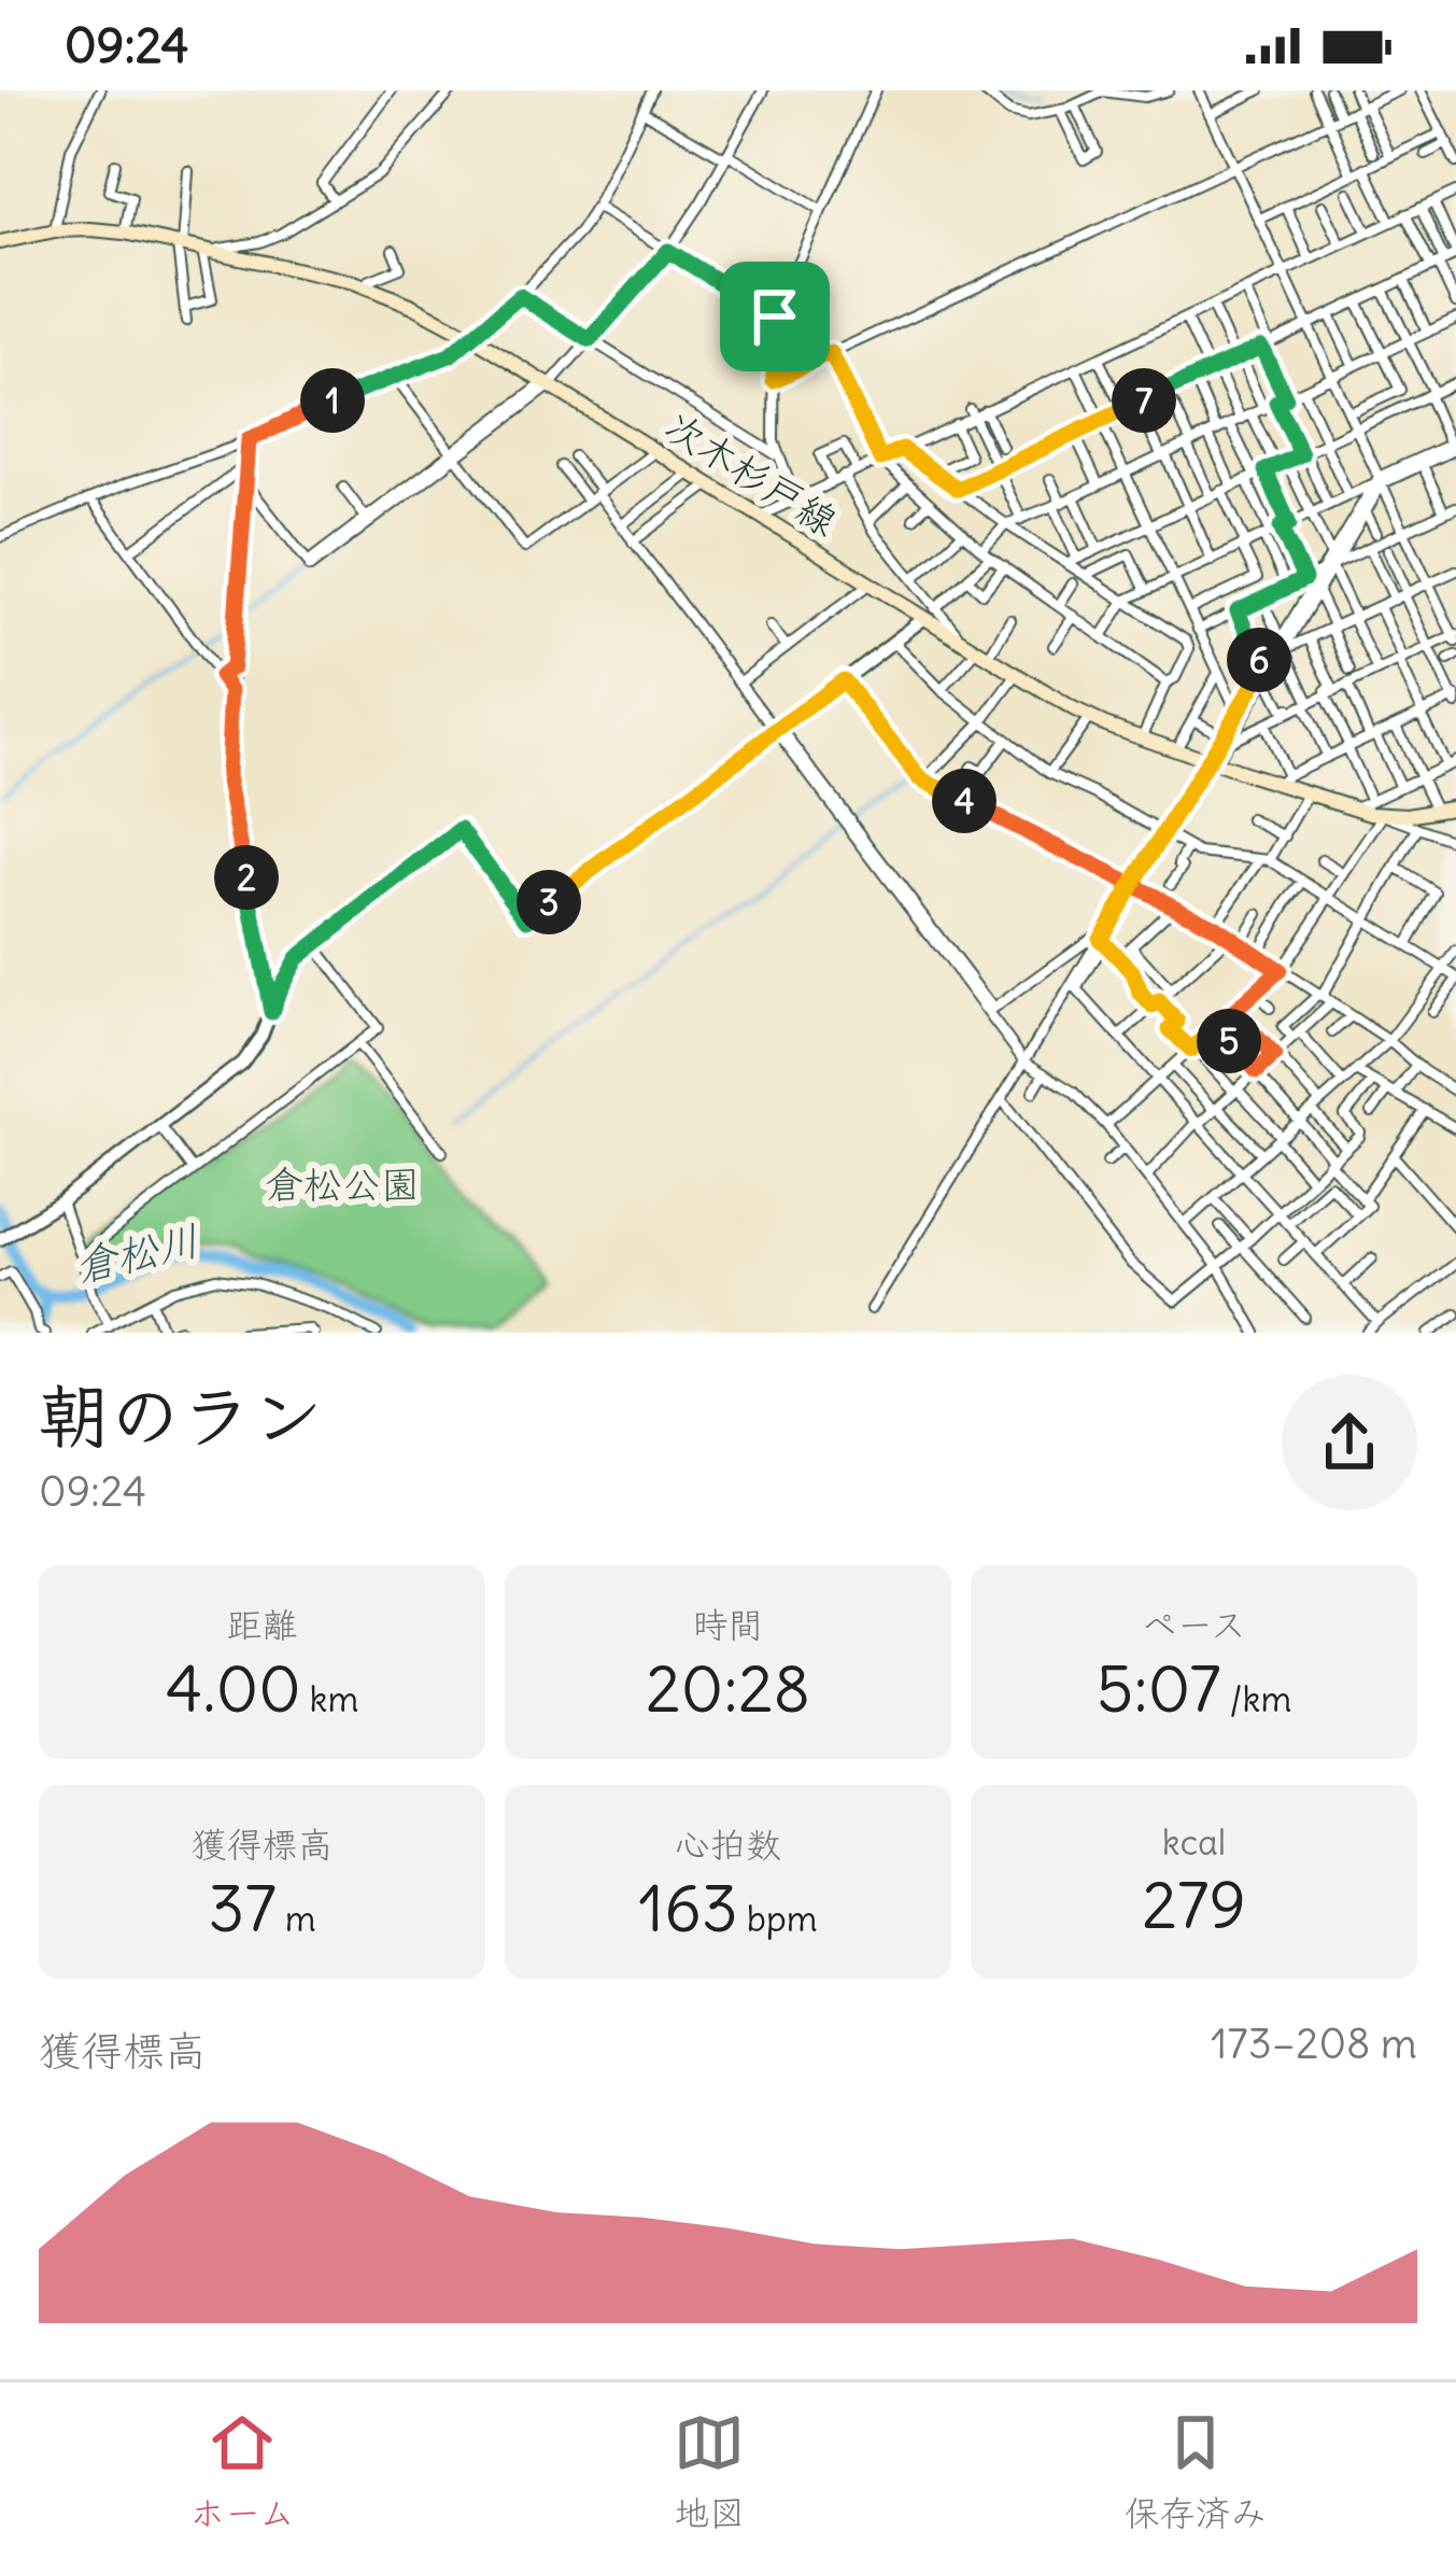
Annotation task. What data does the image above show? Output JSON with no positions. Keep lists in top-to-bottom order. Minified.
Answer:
{"streets":{"main road":["次木杉戸線"]},"water":["倉松川"],"parks":["倉松公園"],"page":{"status":"09:24","pins":["1","7","6","4","2","3","5"],"heading":["朝のラン","09:24"],"stats":[["距離","4.00 km"],["時間","20:28"],["ペース","5:07 /km"],["獲得標高","37 m"],["心拍数","163 bpm"],["kcal","279"]],"chart":["獲得標高","173–208 m"],"tabs":["ホーム","地図","保存済み"]}}
